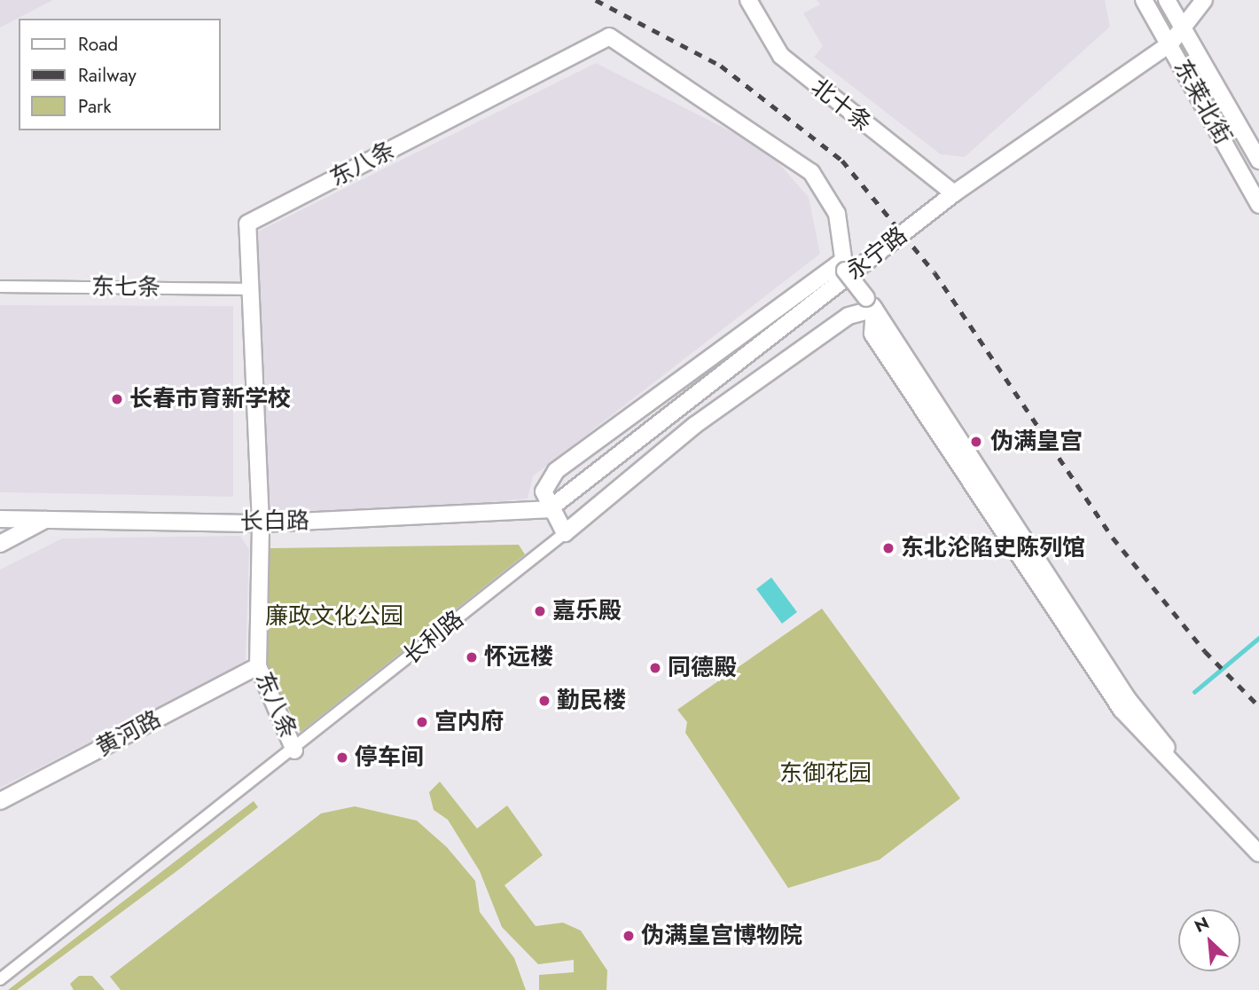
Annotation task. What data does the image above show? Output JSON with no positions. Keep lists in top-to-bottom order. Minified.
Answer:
{"streets":{"street":["东莱北街","北十条","东八条","永宁路","东七条","长白路","长利路","黄河路"]},"crossings":[["东莱北街","永宁路"],["北十条","永宁路"],["东八条","东七条"],["东八条","长白路"],["东八条","长利路"],["东八条","黄河路"],["永宁路","长白路"]],"parks":["廉政文化公园","东御花园"],"places":["长春市育新学校","伪满皇宫","东北沦陷史陈列馆","嘉乐殿","怀远楼","同德殿","勤民楼","宫内府","停车间","伪满皇宫博物院"],"legend":["Road","Railway","Park"],"north":"top left"}
